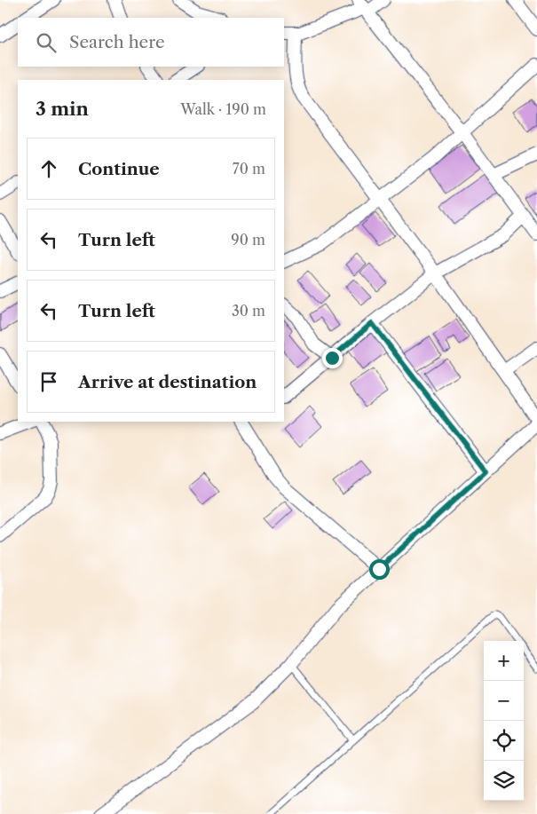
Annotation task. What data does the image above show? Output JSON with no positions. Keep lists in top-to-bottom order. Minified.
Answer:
{"page":{"search":"Search here","heading":["3 min","Walk · 190 m"],"list":[["Continue","70 m"],["Turn left","90 m"],["Turn left","30 m"],"Arrive at destination"],"map_buttons":["+","−"]}}
